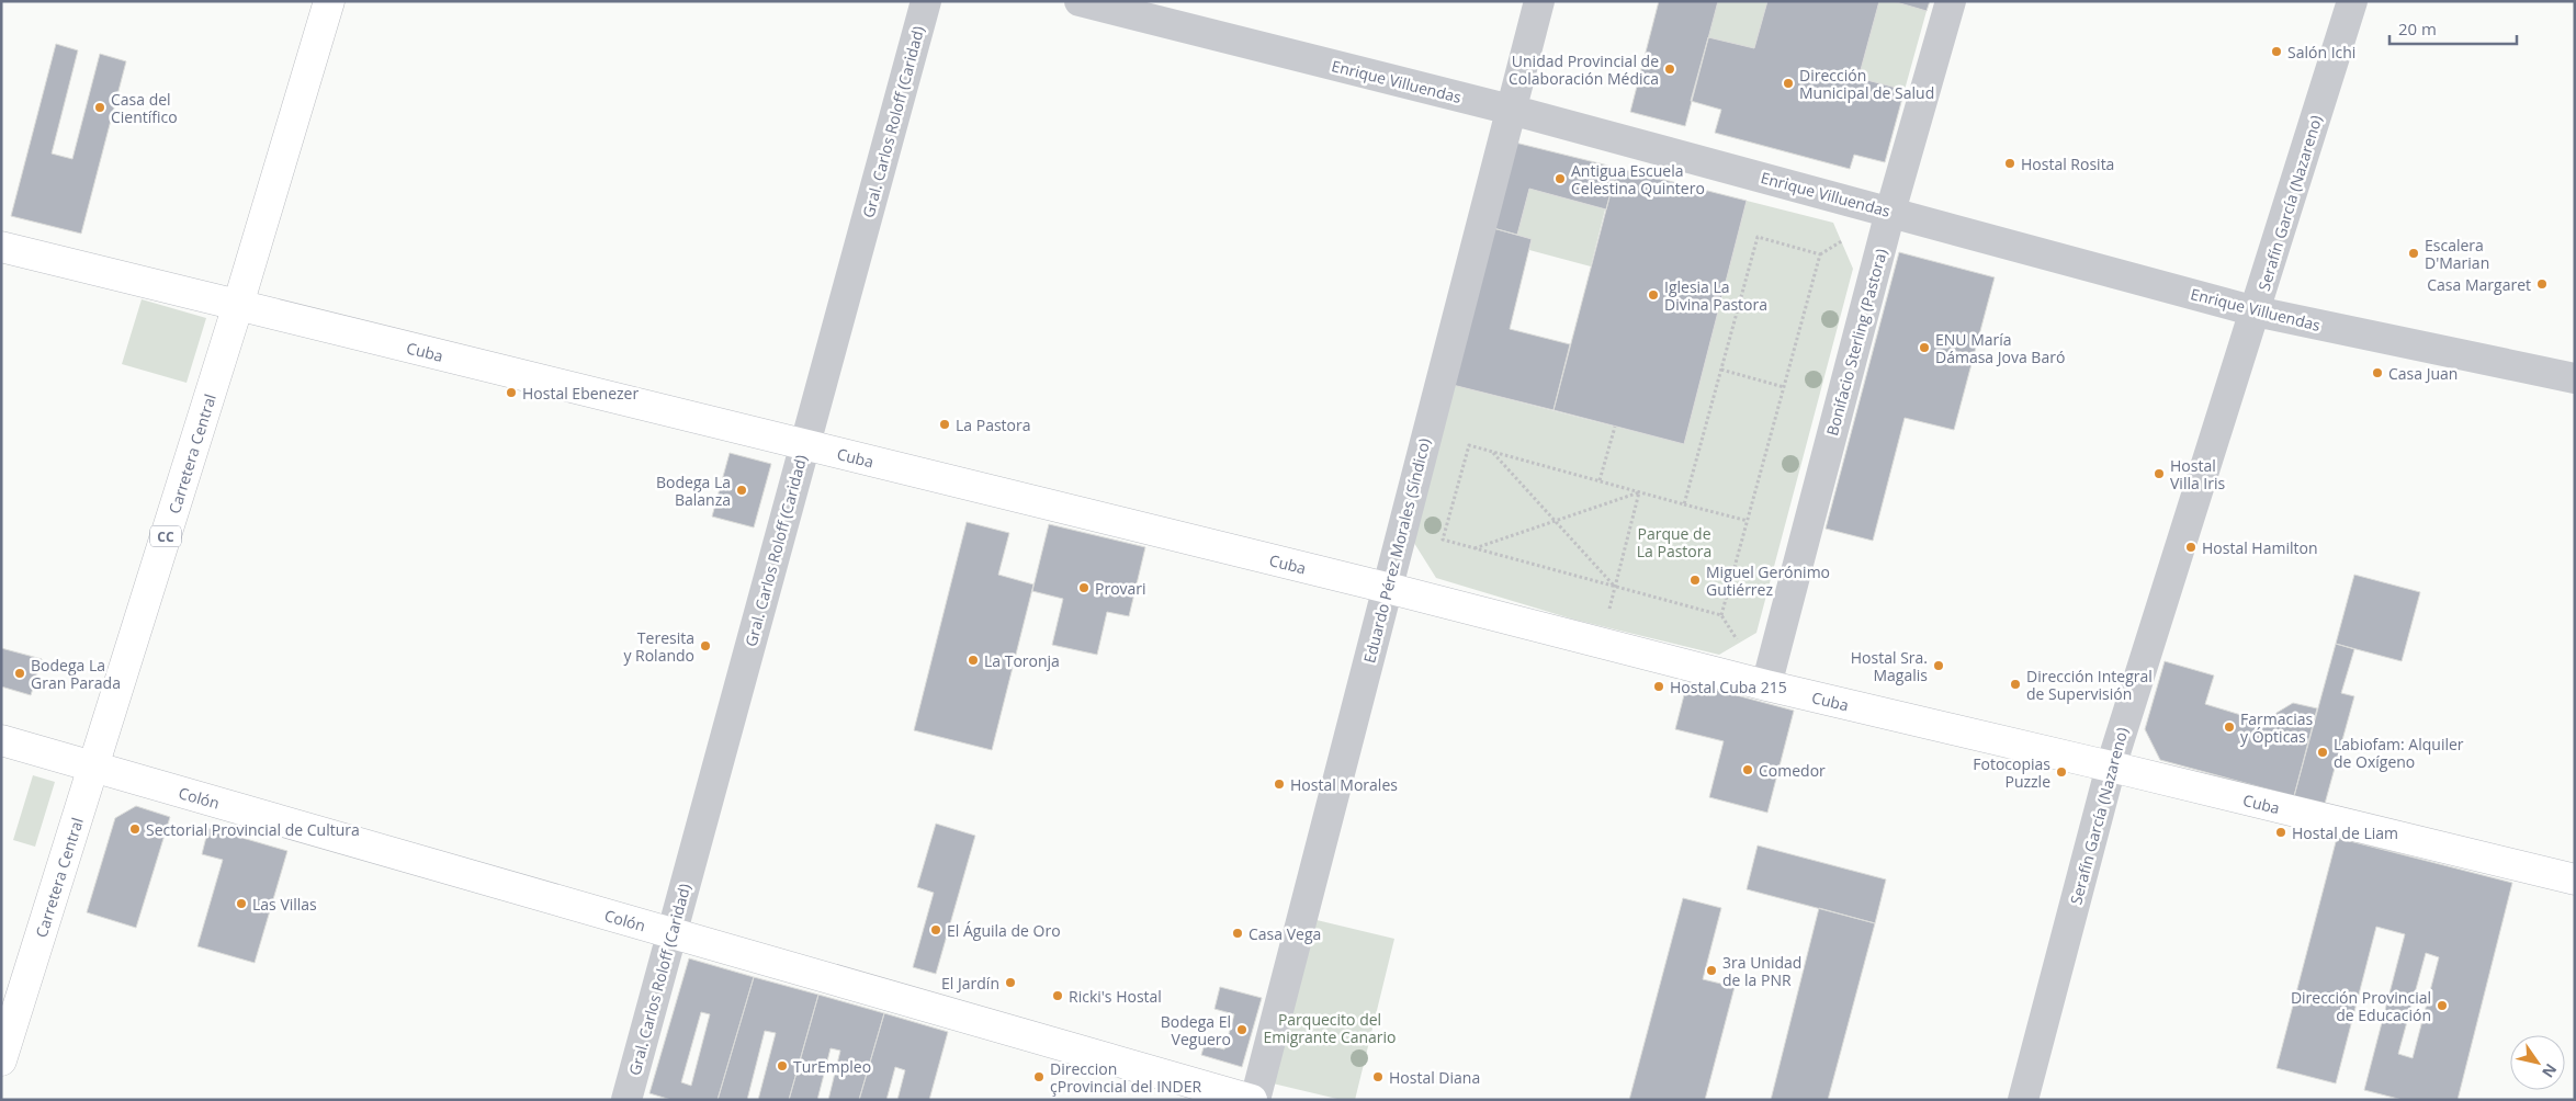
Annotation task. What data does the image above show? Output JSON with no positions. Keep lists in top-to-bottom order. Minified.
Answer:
{"streets":{"street":["Enrique Villuendas","Gral. Carlos Roloff (Caridad)","Serafín García (Nazareno)","Bonifacio Sterling (Pastora)","Cuba","Carretera Central","CC","Eduardo Pérez Morales (Síndico)","Colón"]},"crossings":[["Enrique Villuendas","Serafín García (Nazareno)"],["Enrique Villuendas","Bonifacio Sterling (Pastora)"],["Enrique Villuendas","Eduardo Pérez Morales (Síndico)"],["Gral. Carlos Roloff (Caridad)","Cuba"],["Gral. Carlos Roloff (Caridad)","Colón"],["Serafín García (Nazareno)","Cuba"],["Bonifacio Sterling (Pastora)","Cuba"],["Cuba","Carretera Central"],["Cuba","Eduardo Pérez Morales (Síndico)"],["Carretera Central","Colón"],["Eduardo Pérez Morales (Síndico)","Colón"]],"parks":["Parque de La Pastora","Parquecito del Emigrante Canario"],"places":["Salón Ichi","Unidad Provincial de Colaboración Médica","Dirección Municipal de Salud","Casa del Científico","Hostal Rosita","Antigua Escuela Celestina Quintero","Escalera D'Marian","Casa Margaret","Iglesia La Divina Pastora","ENU María Dámasa Jova Baró","Casa Juan","Hostal Ebenezer","La Pastora","Hostal Villa Iris","Bodega La Balanza","Hostal Hamilton","Miguel Gerónimo Gutiérrez","Provari","Teresita y Rolando","La Toronja","Hostal Sra. Magalis","Bodega La Gran Parada","Dirección Integral de Supervisión","Hostal Cuba 215","Farmacias y Ópticas","Labiofam: Alquiler de Oxígeno","Comedor","Fotocopias Puzzle","Hostal Morales","Sectorial Provincial de Cultura","Hostal de Liam","Las Villas","El Águila de Oro","Casa Vega","3ra Unidad de la PNR","El Jardín","Ricki's Hostal","Dirección Provincial de Educación","Bodega El Veguero","TurEmpleo","Direccion çProvincial del INDER","Hostal Diana"],"scale_bar":"20 m","north":"bottom right"}
